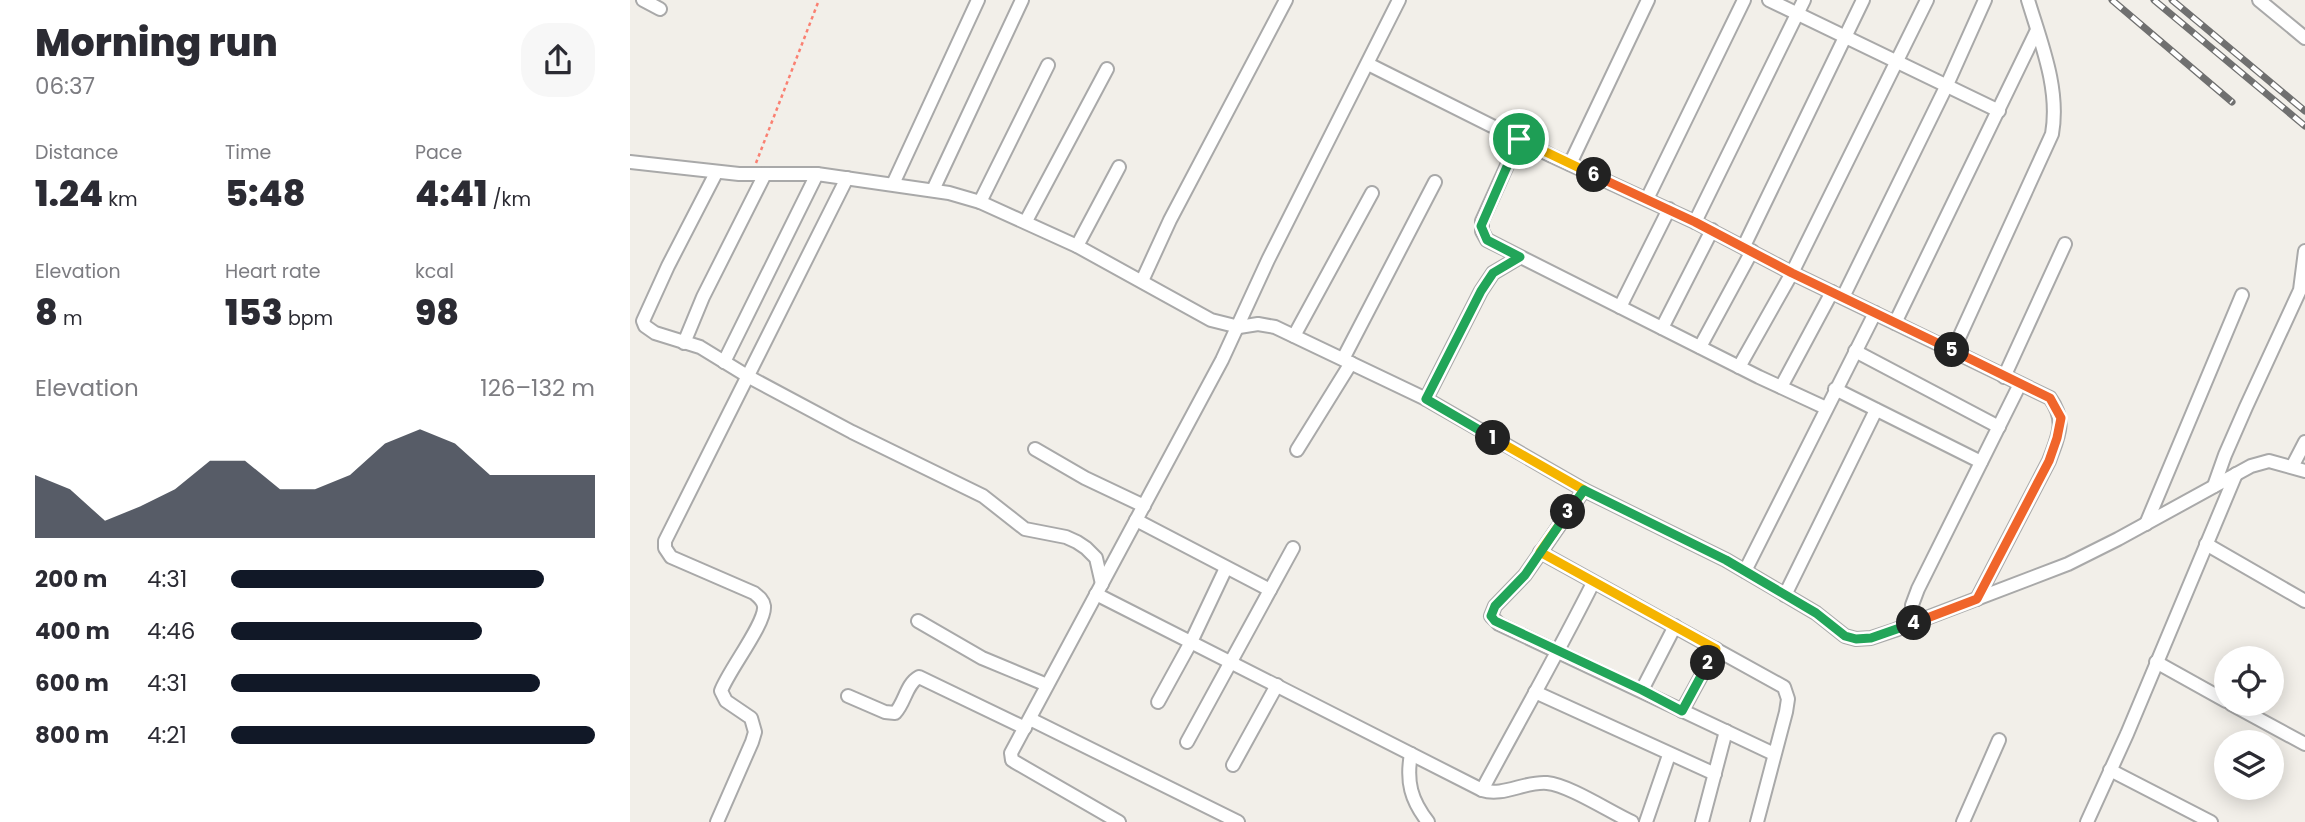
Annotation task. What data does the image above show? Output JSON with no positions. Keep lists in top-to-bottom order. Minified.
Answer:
{"page":{"heading":["Morning run","06:37"],"stats":[["Distance","1.24 km"],["Time","5:48"],["Pace","4:41 /km"],["Elevation","8 m"],["Heart rate","153 bpm"],["kcal","98"]],"pins":["6","5","1","3","4","2"],"chart":["Elevation","126–132 m"],"list":[{"name":"200 m","note":"4:31"},{"name":"400 m","note":"4:46"},{"name":"600 m","note":"4:31"},{"name":"800 m","note":"4:21"}]}}
